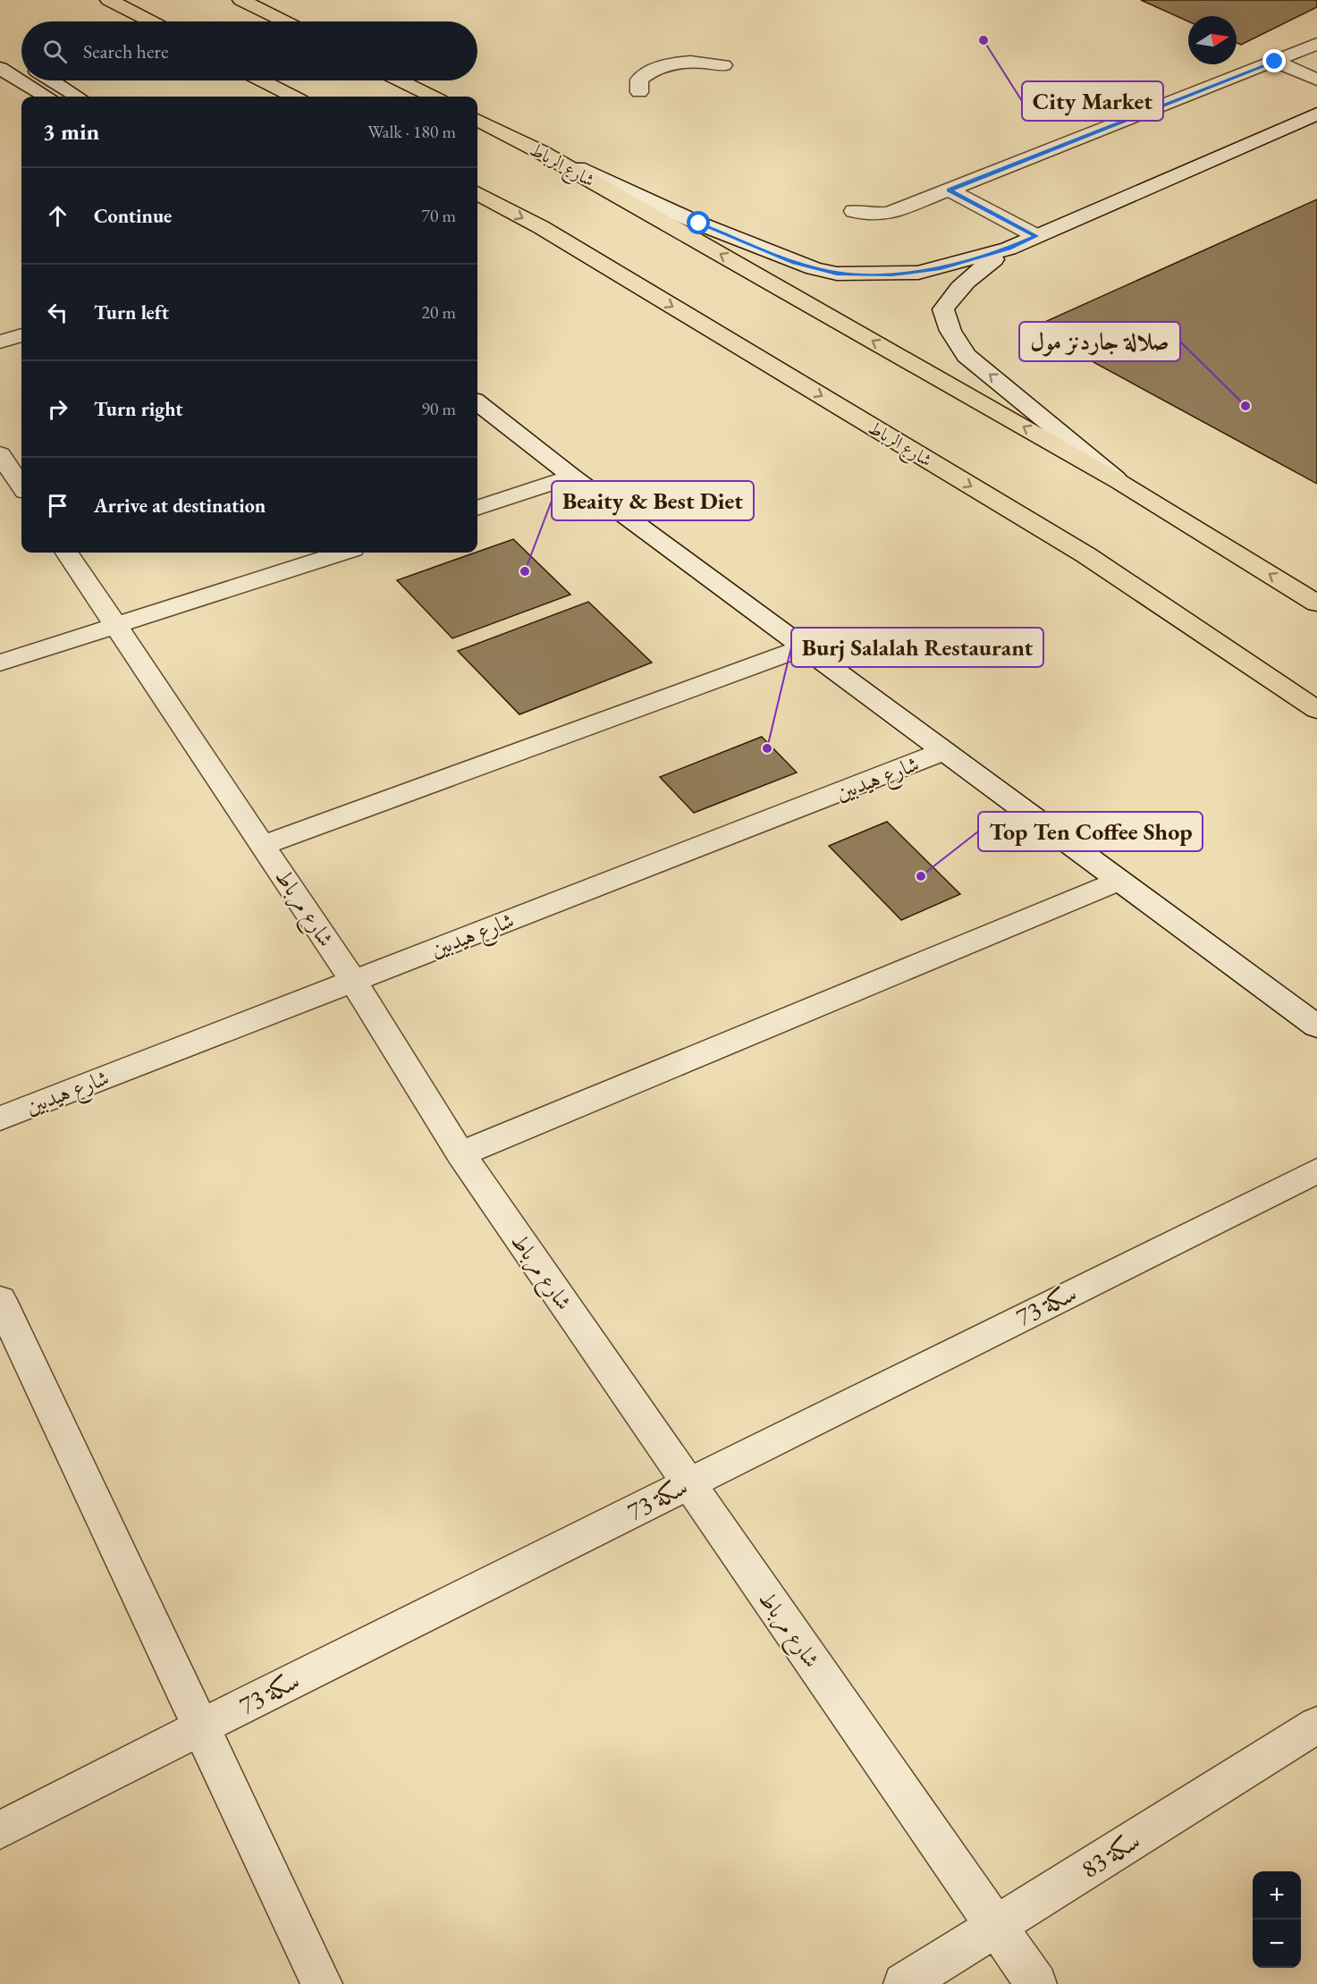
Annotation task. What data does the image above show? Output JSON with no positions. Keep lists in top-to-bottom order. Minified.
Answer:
{"streets":{"highway":["شارع الرباط"],"street":["شارع هيدبين","شارع مرباط","سكة 73","سكة 83"]},"crossings":[["شارع هيدبين","شارع مرباط"],["شارع مرباط","سكة 73"],["شارع مرباط","سكة 83"]],"places":["City Market","صلالة جاردنز مول","Beaity & Best Diet","Burj Salalah Restaurant","Top Ten Coffee Shop"],"north":"right","page":{"search":"Search here","heading":["3 min","Walk · 180 m"],"list":[["Continue","70 m"],["Turn left","20 m"],["Turn right","90 m"],"Arrive at destination"],"map_buttons":["+","−"]}}
